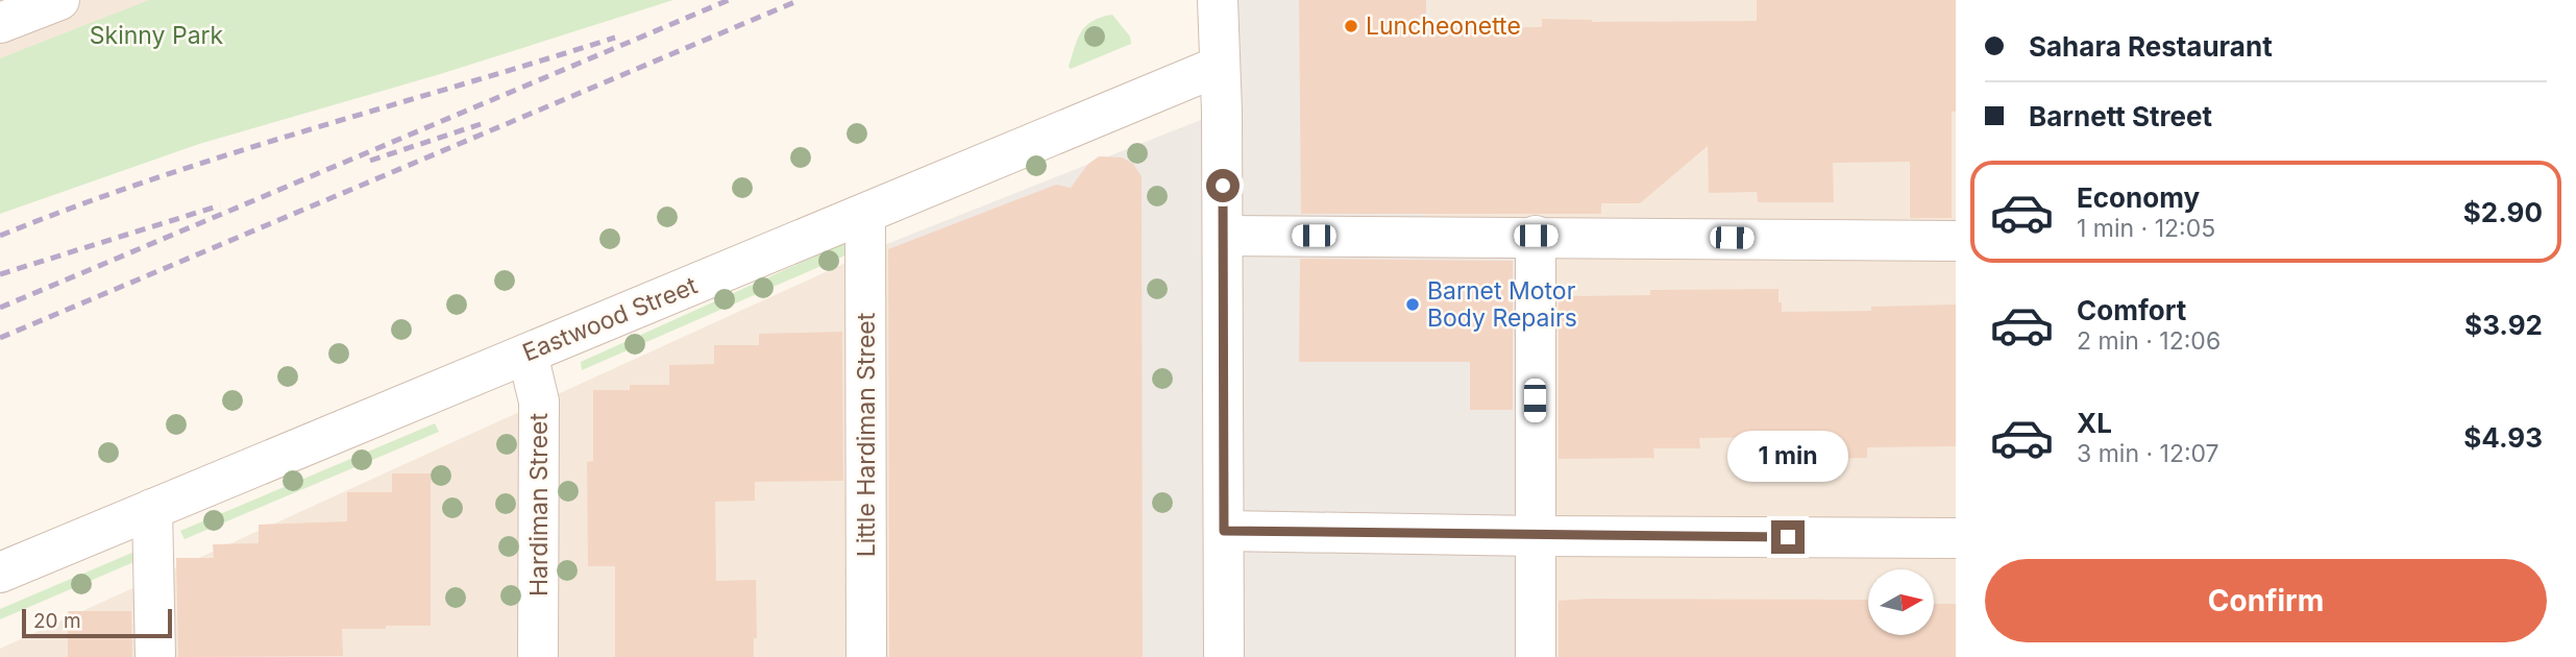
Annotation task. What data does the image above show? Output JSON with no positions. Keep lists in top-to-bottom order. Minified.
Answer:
{"streets":{"street":["Eastwood Street","Little Hardiman Street","Hardiman Street"]},"crossings":[["Eastwood Street","Little Hardiman Street"],["Eastwood Street","Hardiman Street"]],"parks":["Skinny Park"],"places":["Luncheonette","Barnet Motor Body Repairs"],"scale_bar":"20 m","north":"right","page":{"banner":["Sahara Restaurant","Barnett Street"],"list":[{"name":"Economy","note":"1 min · 12:05","value":"$2.90"},{"name":"Comfort","note":"2 min · 12:06","value":"$3.92"},{"name":"XL","note":"3 min · 12:07","value":"$4.93"}],"bubble":"1 min","buttons":"Confirm","scale":"20 m"}}
